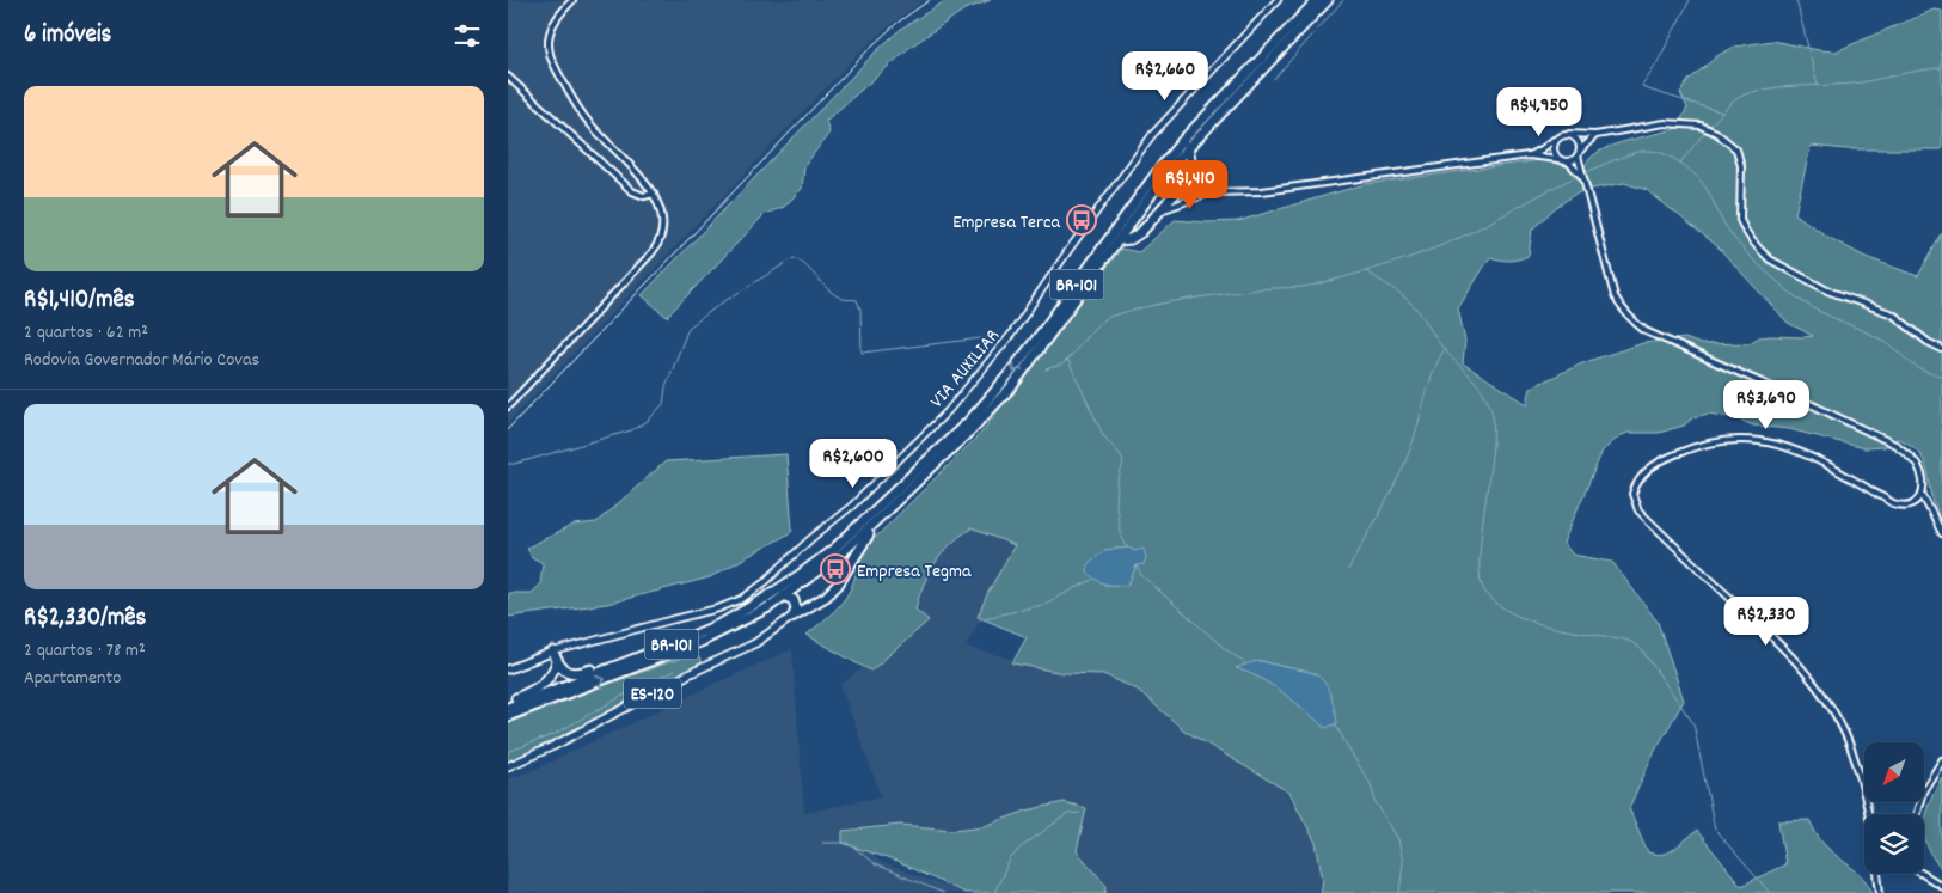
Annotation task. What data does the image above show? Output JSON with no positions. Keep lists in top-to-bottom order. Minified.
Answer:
{"streets":{"highway":["BR-101"],"main road":["ES-120"],"street":["VIA AUXILIAR"]},"places":{"bus stop":["Empresa Terca","Empresa Tegma"]},"north":"bottom left","page":{"heading":"6 imóveis","price":["R$2,660","R$4,950","R$1,410","R$3,690","R$2,600","R$2,330"],"list":[{"name":"R$1,410/mês","note":"2 quartos · 62 m² · Rodovia Governador Mário Covas"},{"name":"R$2,330/mês","note":"2 quartos · 78 m² · Apartamento"}]}}
